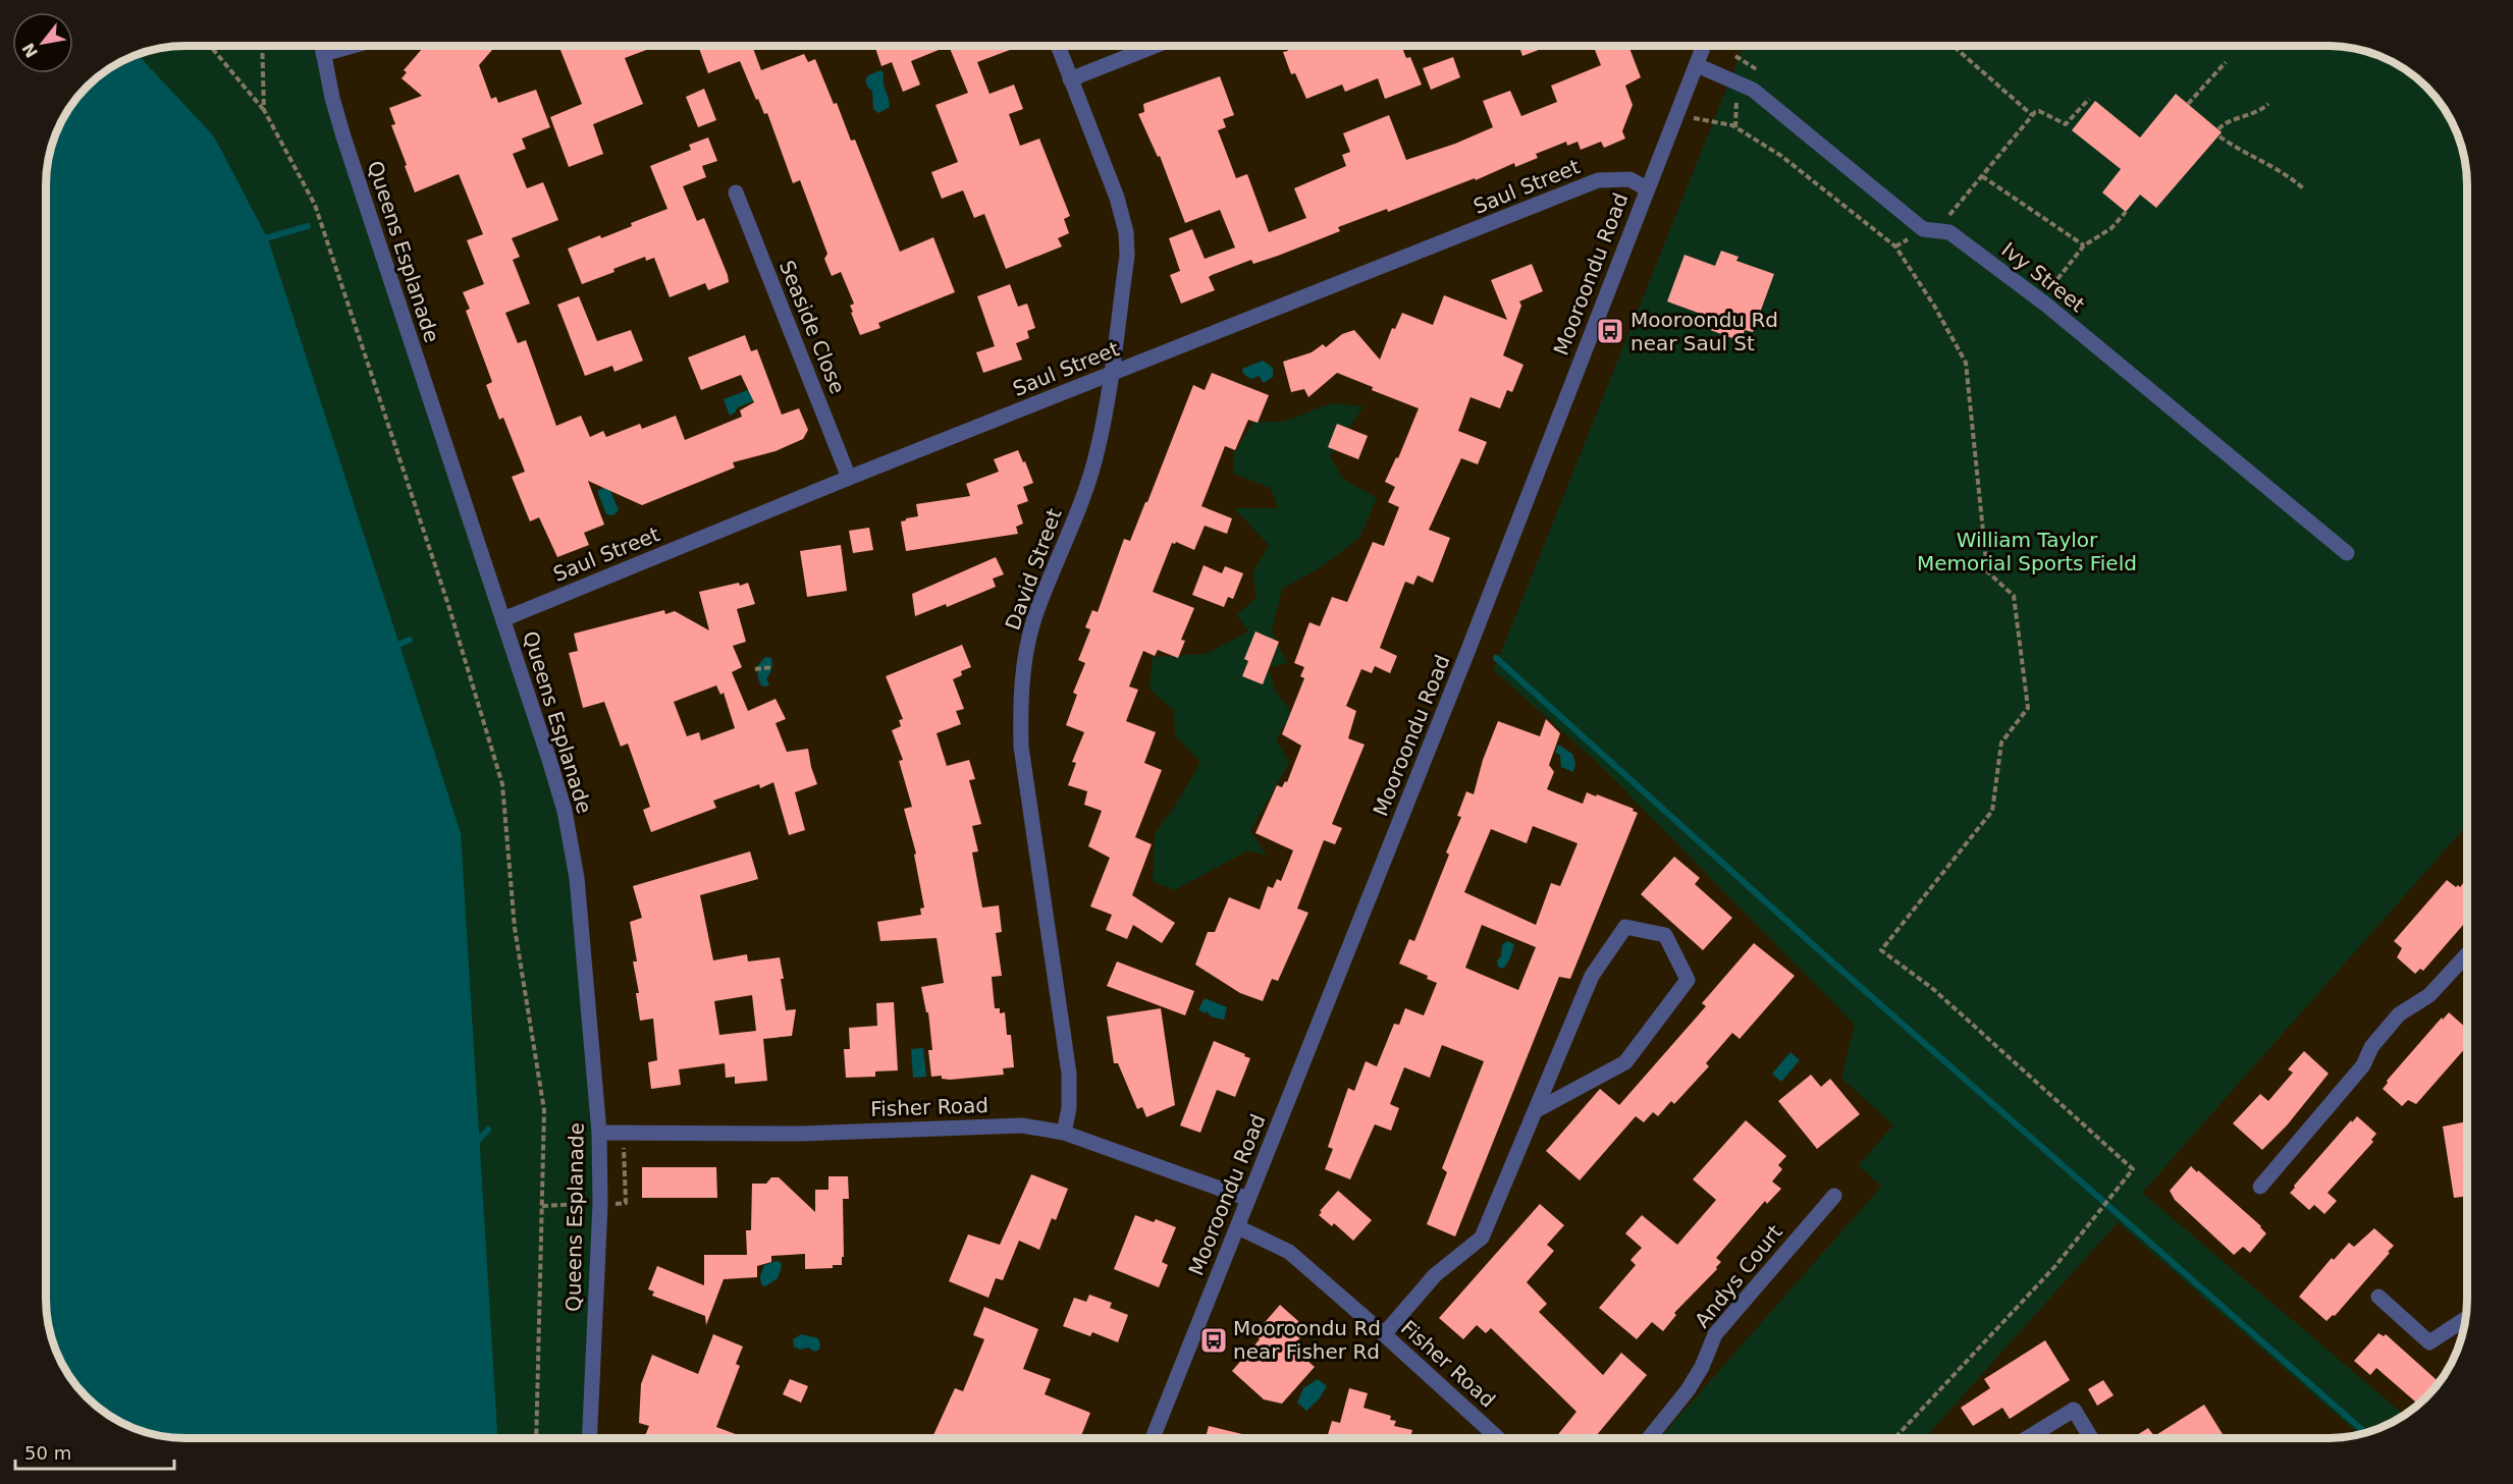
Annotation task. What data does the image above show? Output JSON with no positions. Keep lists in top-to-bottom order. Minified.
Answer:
{"streets":{"street":["Saul Street","Queens Esplanade","Mooroondu Road","Ivy Street","Seaside Close","David Street","Fisher Road","Andys Court"]},"crossings":[["Saul Street","Queens Esplanade"],["Saul Street","Mooroondu Road"],["Saul Street","Seaside Close"],["Saul Street","David Street"],["Queens Esplanade","Fisher Road"],["Mooroondu Road","Ivy Street"],["Mooroondu Road","Fisher Road"],["David Street","Fisher Road"]],"parks":["William Taylor Memorial Sports Field"],"places":{"bus stop":["Mooroondu Rd near Saul St","Mooroondu Rd near Fisher Rd"]},"scale_bar":"50 m","north":"bottom left"}
